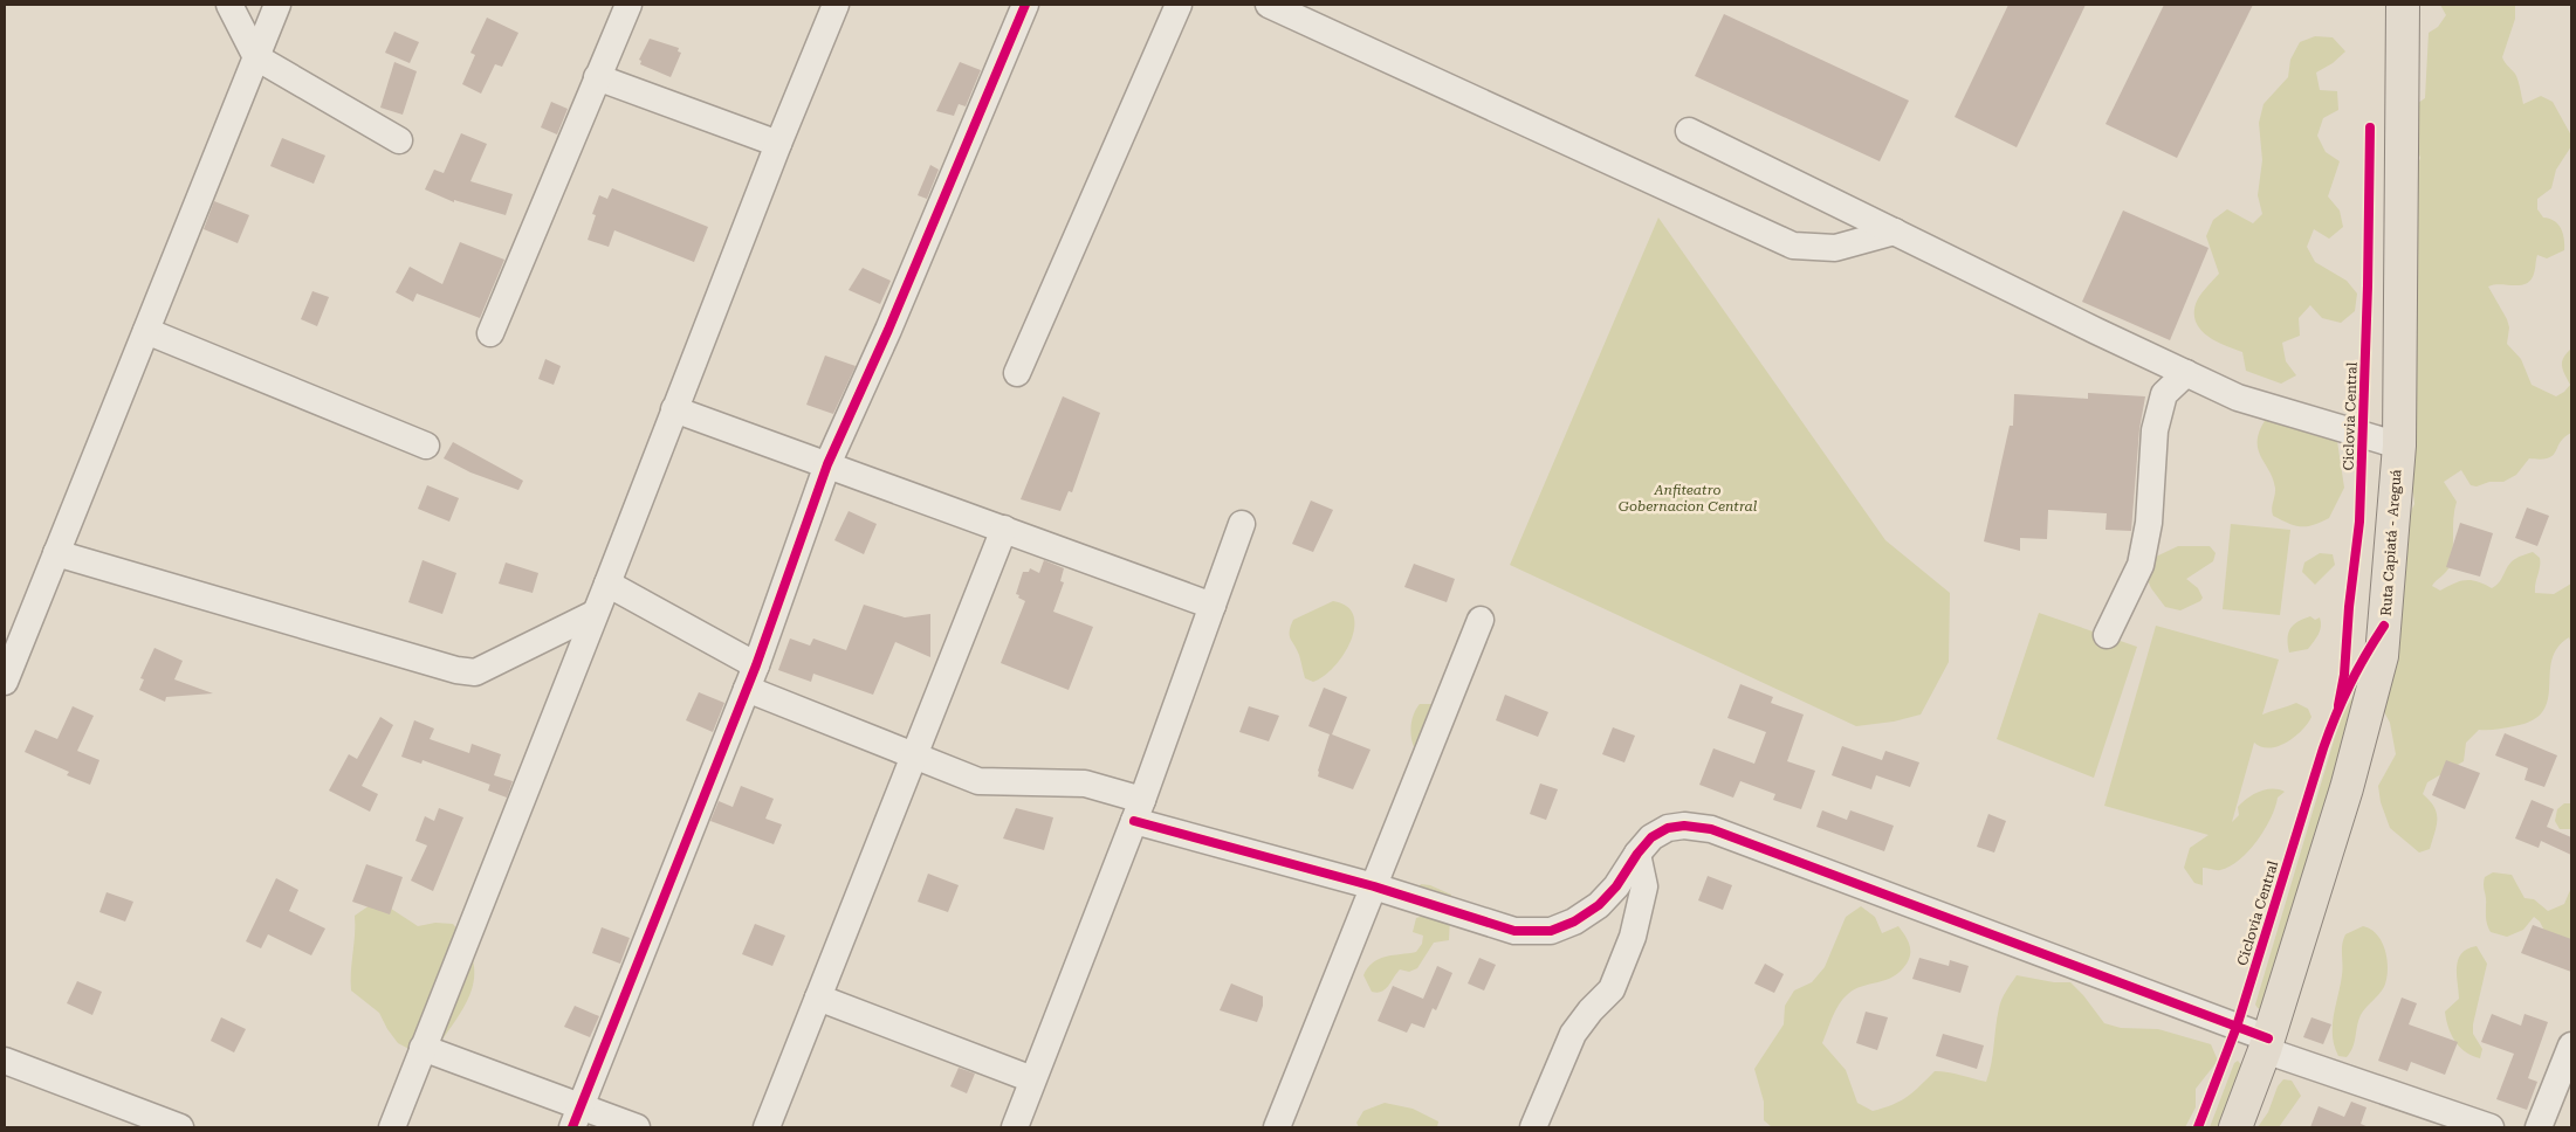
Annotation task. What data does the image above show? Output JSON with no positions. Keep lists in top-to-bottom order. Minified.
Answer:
{"streets":{"main road":["Ruta Capiatá - Areguá"],"cycle path":["Ciclovia Central"]},"parks":["Anfiteatro Gobernacion Central"]}
